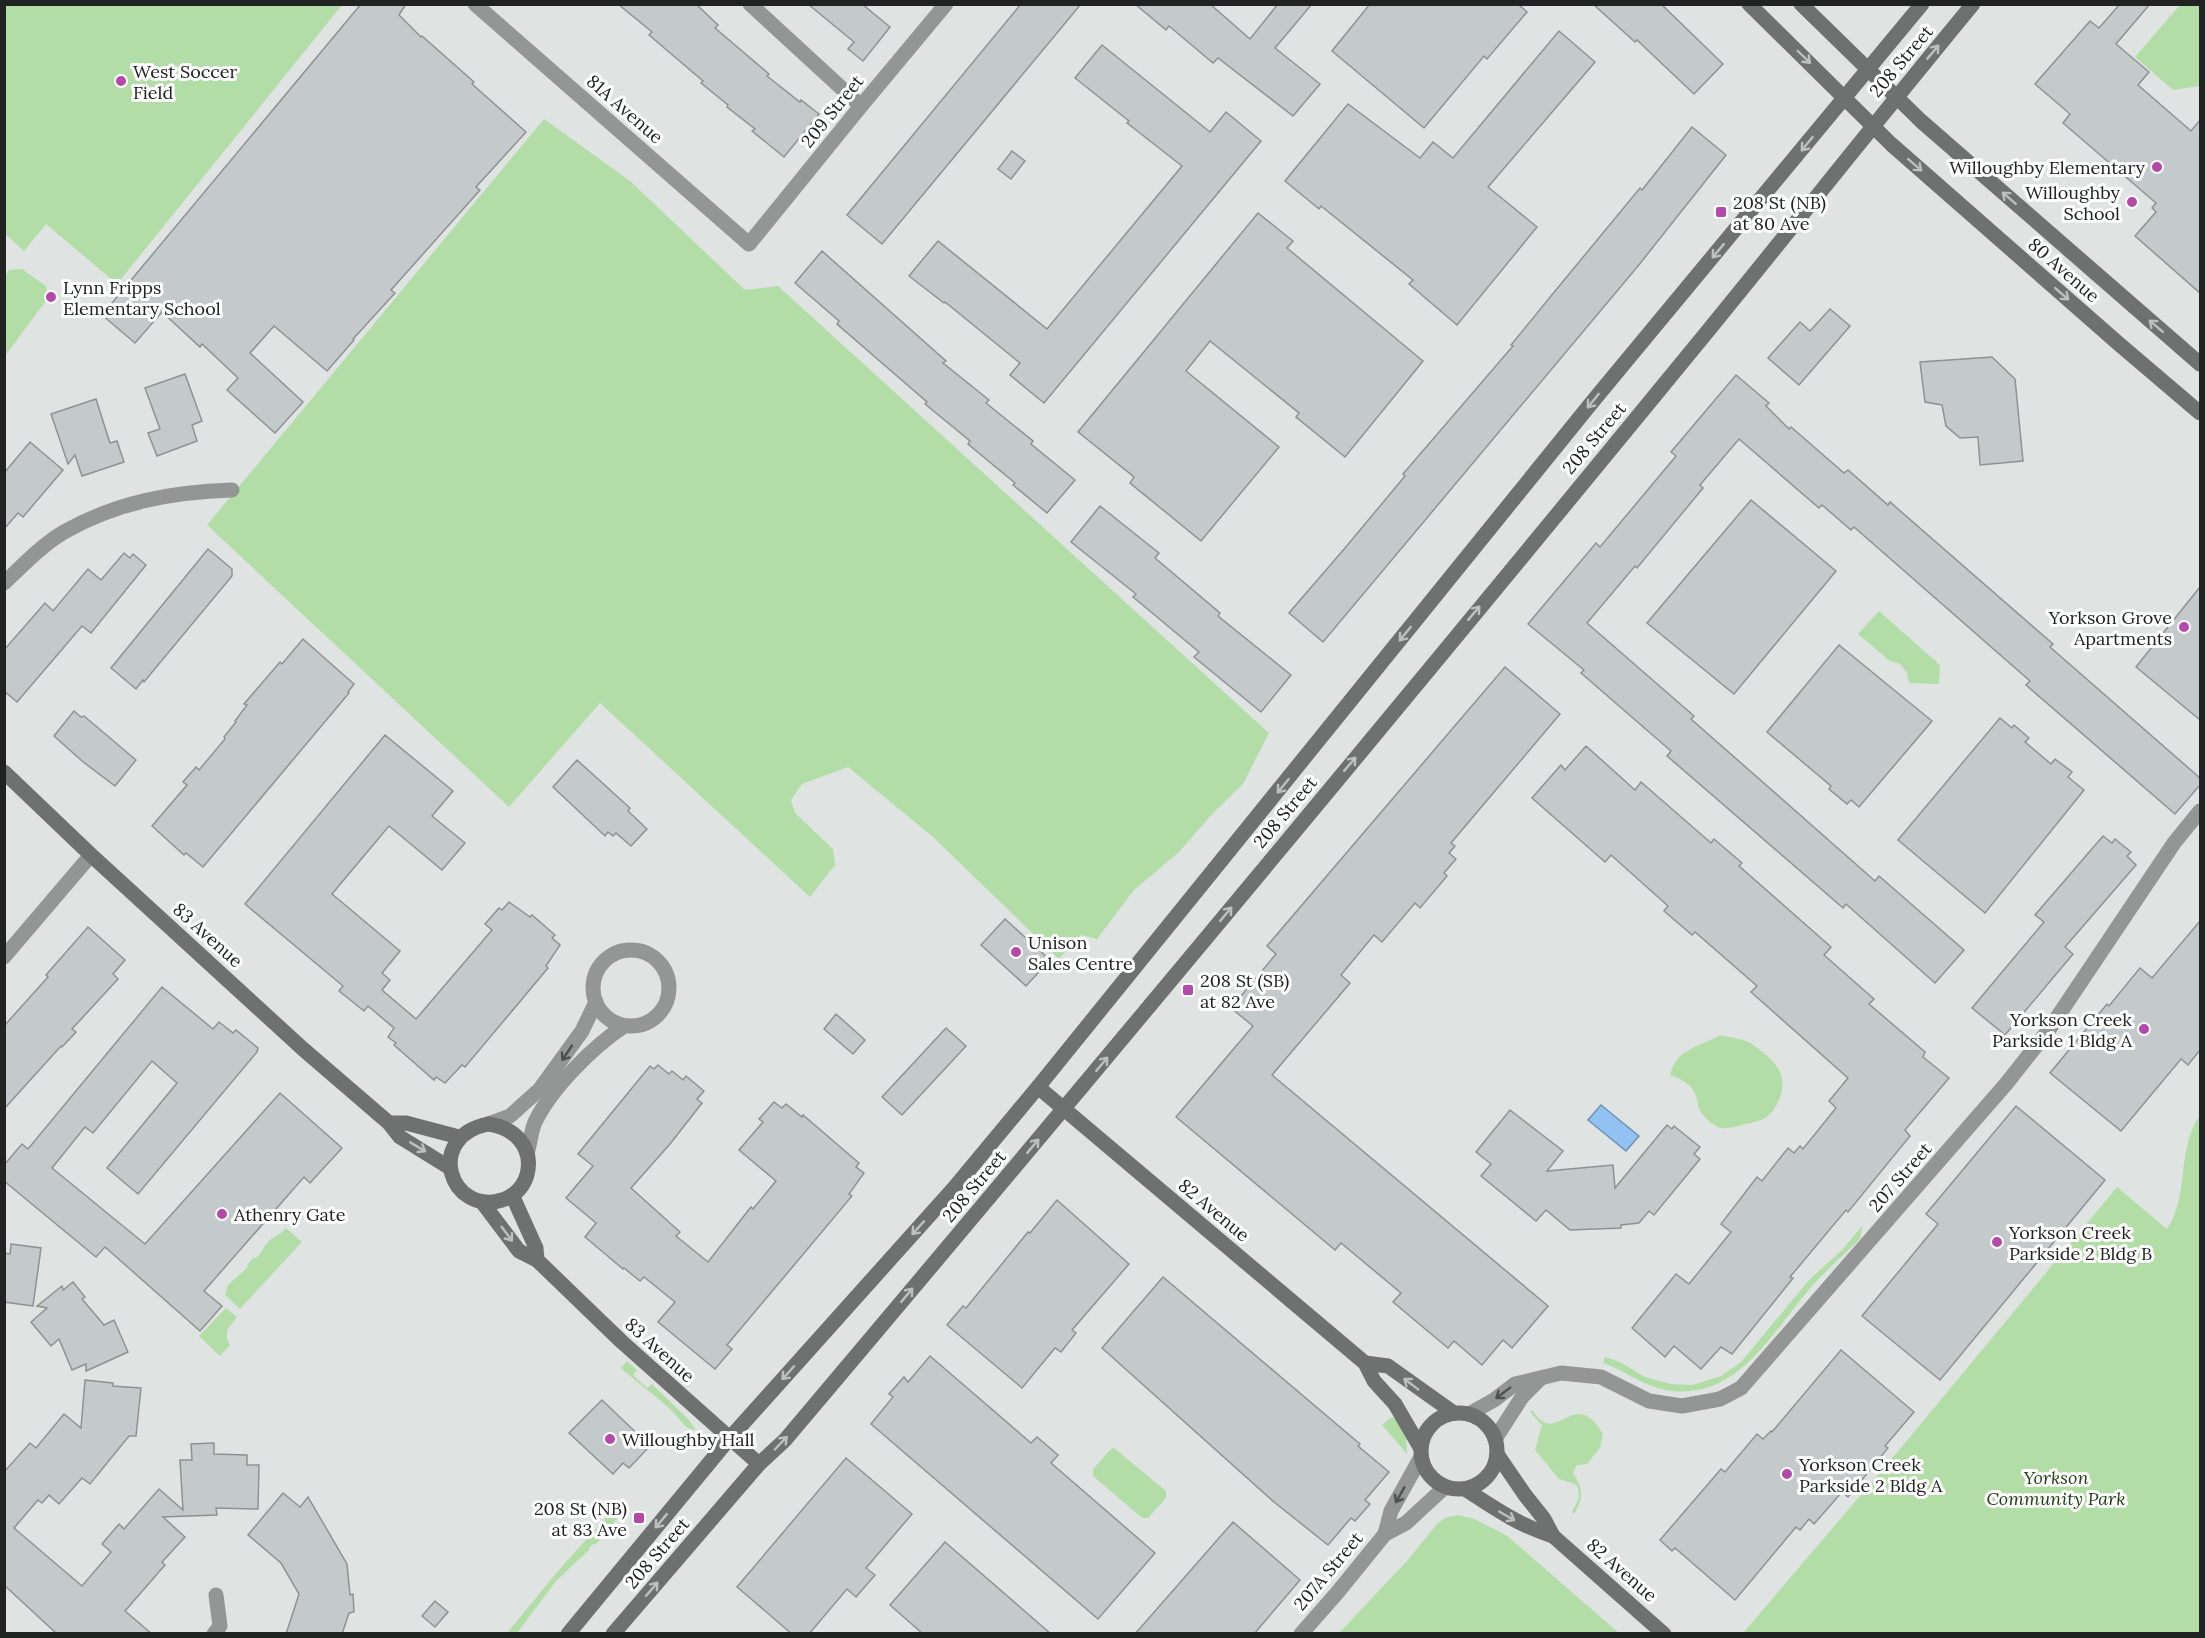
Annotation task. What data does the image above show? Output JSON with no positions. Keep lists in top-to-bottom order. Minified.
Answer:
{"streets":{"main road":["208 Street","80 Avenue","83 Avenue","82 Avenue"],"street":["81A Avenue","209 Street","207 Street","207A Street"]},"crossings":[["208 Street","80 Avenue"],["208 Street","83 Avenue"],["208 Street","82 Avenue"],["81A Avenue","209 Street"],["207 Street","82 Avenue"],["207 Street","207A Street"],["82 Avenue","207A Street"]],"parks":["Yorkson Community Park"],"places":{"other":["West Soccer Field","Willoughby Elementary","Willoughby School","Lynn Fripps Elementary School","Yorkson Grove Apartments","Unison Sales Centre","Yorkson Creek Parkside 1 Bldg A","Athenry Gate","Yorkson Creek Parkside 2 Bldg B","Willoughby Hall","Yorkson Creek Parkside 2 Bldg A"],"transit":["208 St (NB) at 80 Ave","208 St (SB) at 82 Ave","208 St (NB) at 83 Ave"]}}
